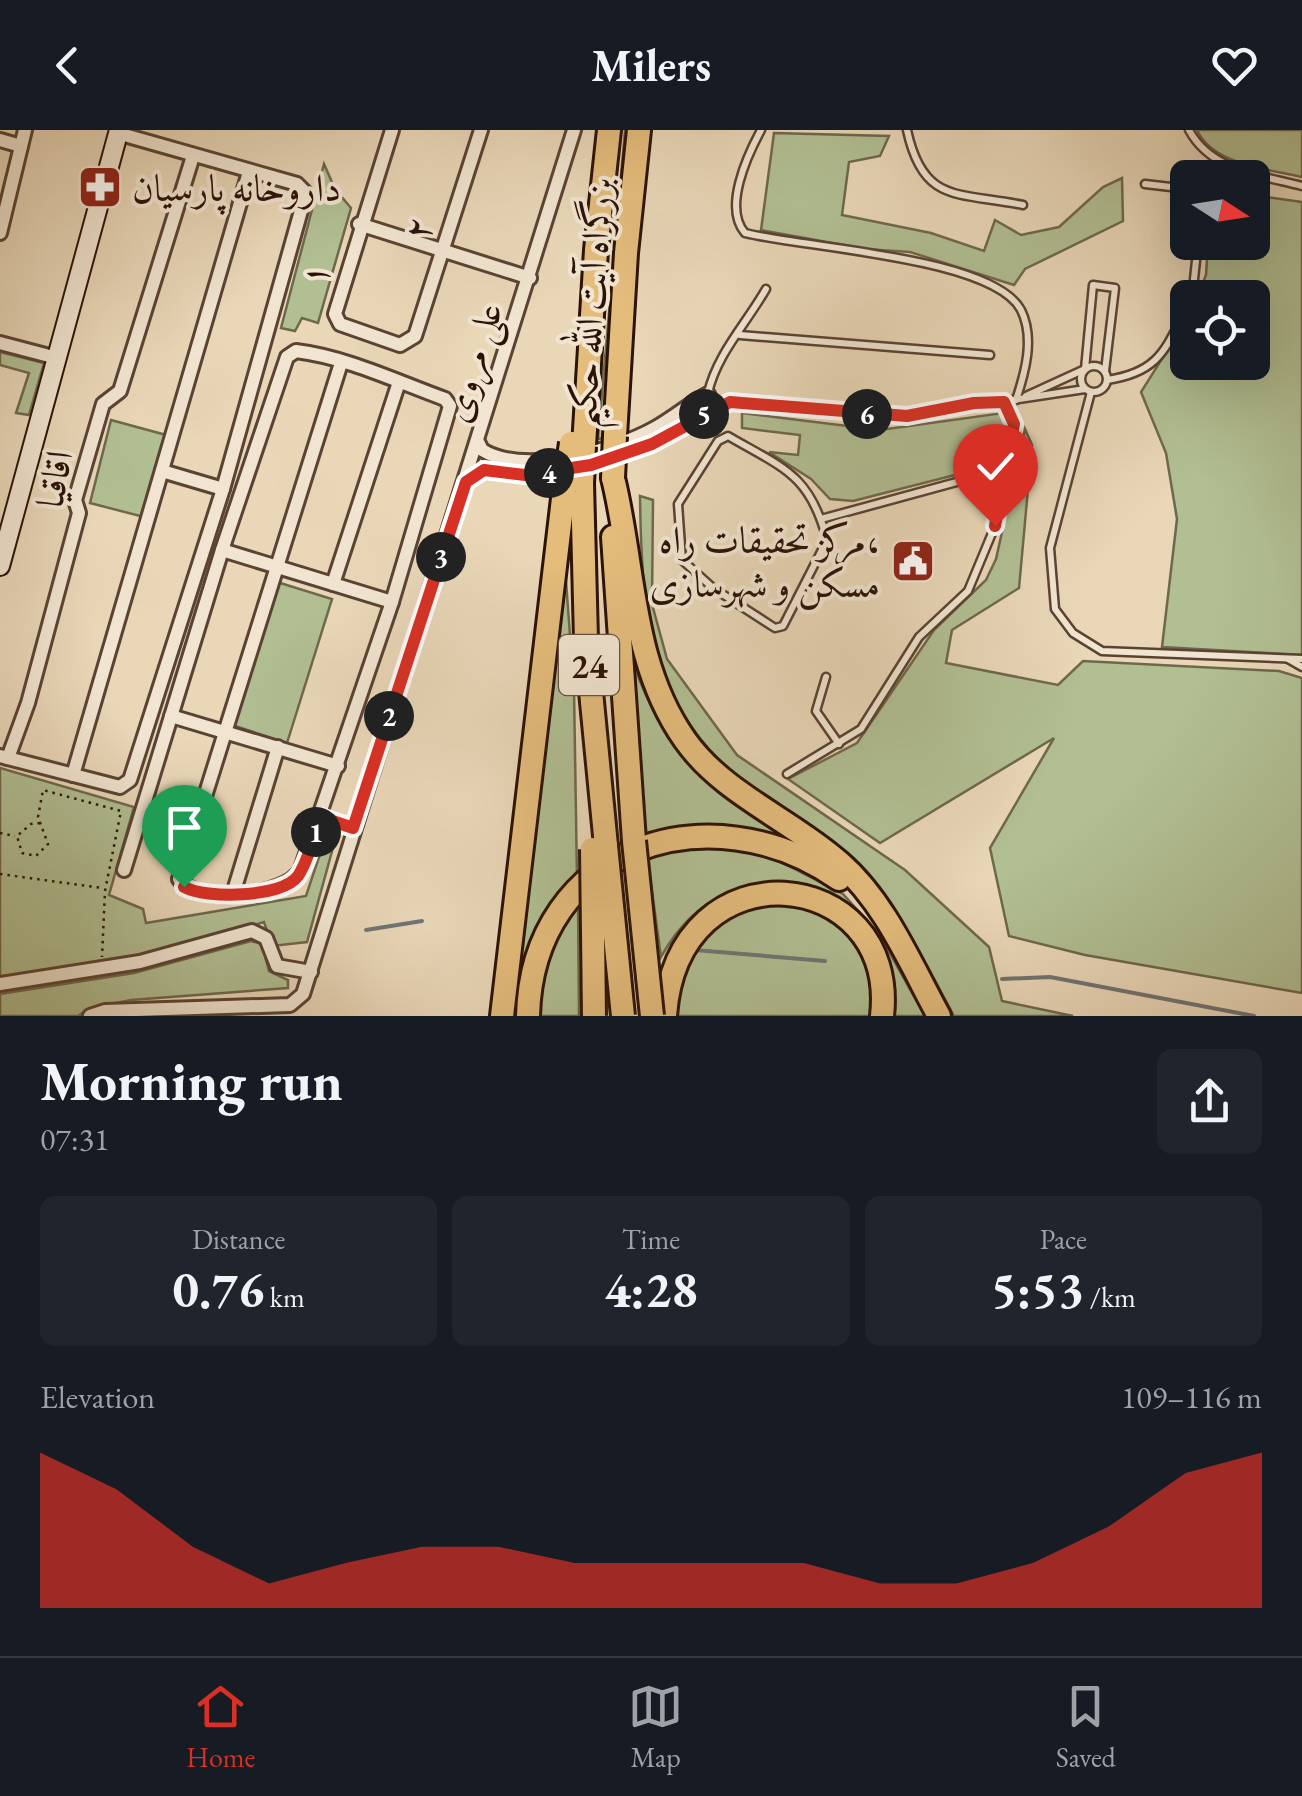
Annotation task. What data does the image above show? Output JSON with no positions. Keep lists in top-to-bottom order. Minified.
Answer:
{"streets":{"highway":["بزرگراه آیت الله حکیم","24"],"street":["۲","۱","علی مروی","اقاقیا"]},"crossings":[["۲","۱"]],"places":{"pharmacy":["داروخانه پارسیان"],"public building":["مرکز تحقیقات راه، مسکن و شهرسازی"]},"north":"right","page":{"header":"Milers","pins":["5","6","4","3","2","1"],"heading":["Morning run","07:31"],"stats":[["Distance","0.76 km"],["Time","4:28"],["Pace","5:53 /km"]],"chart":["Elevation","109–116 m"],"tabs":["Home","Map","Saved"]}}
